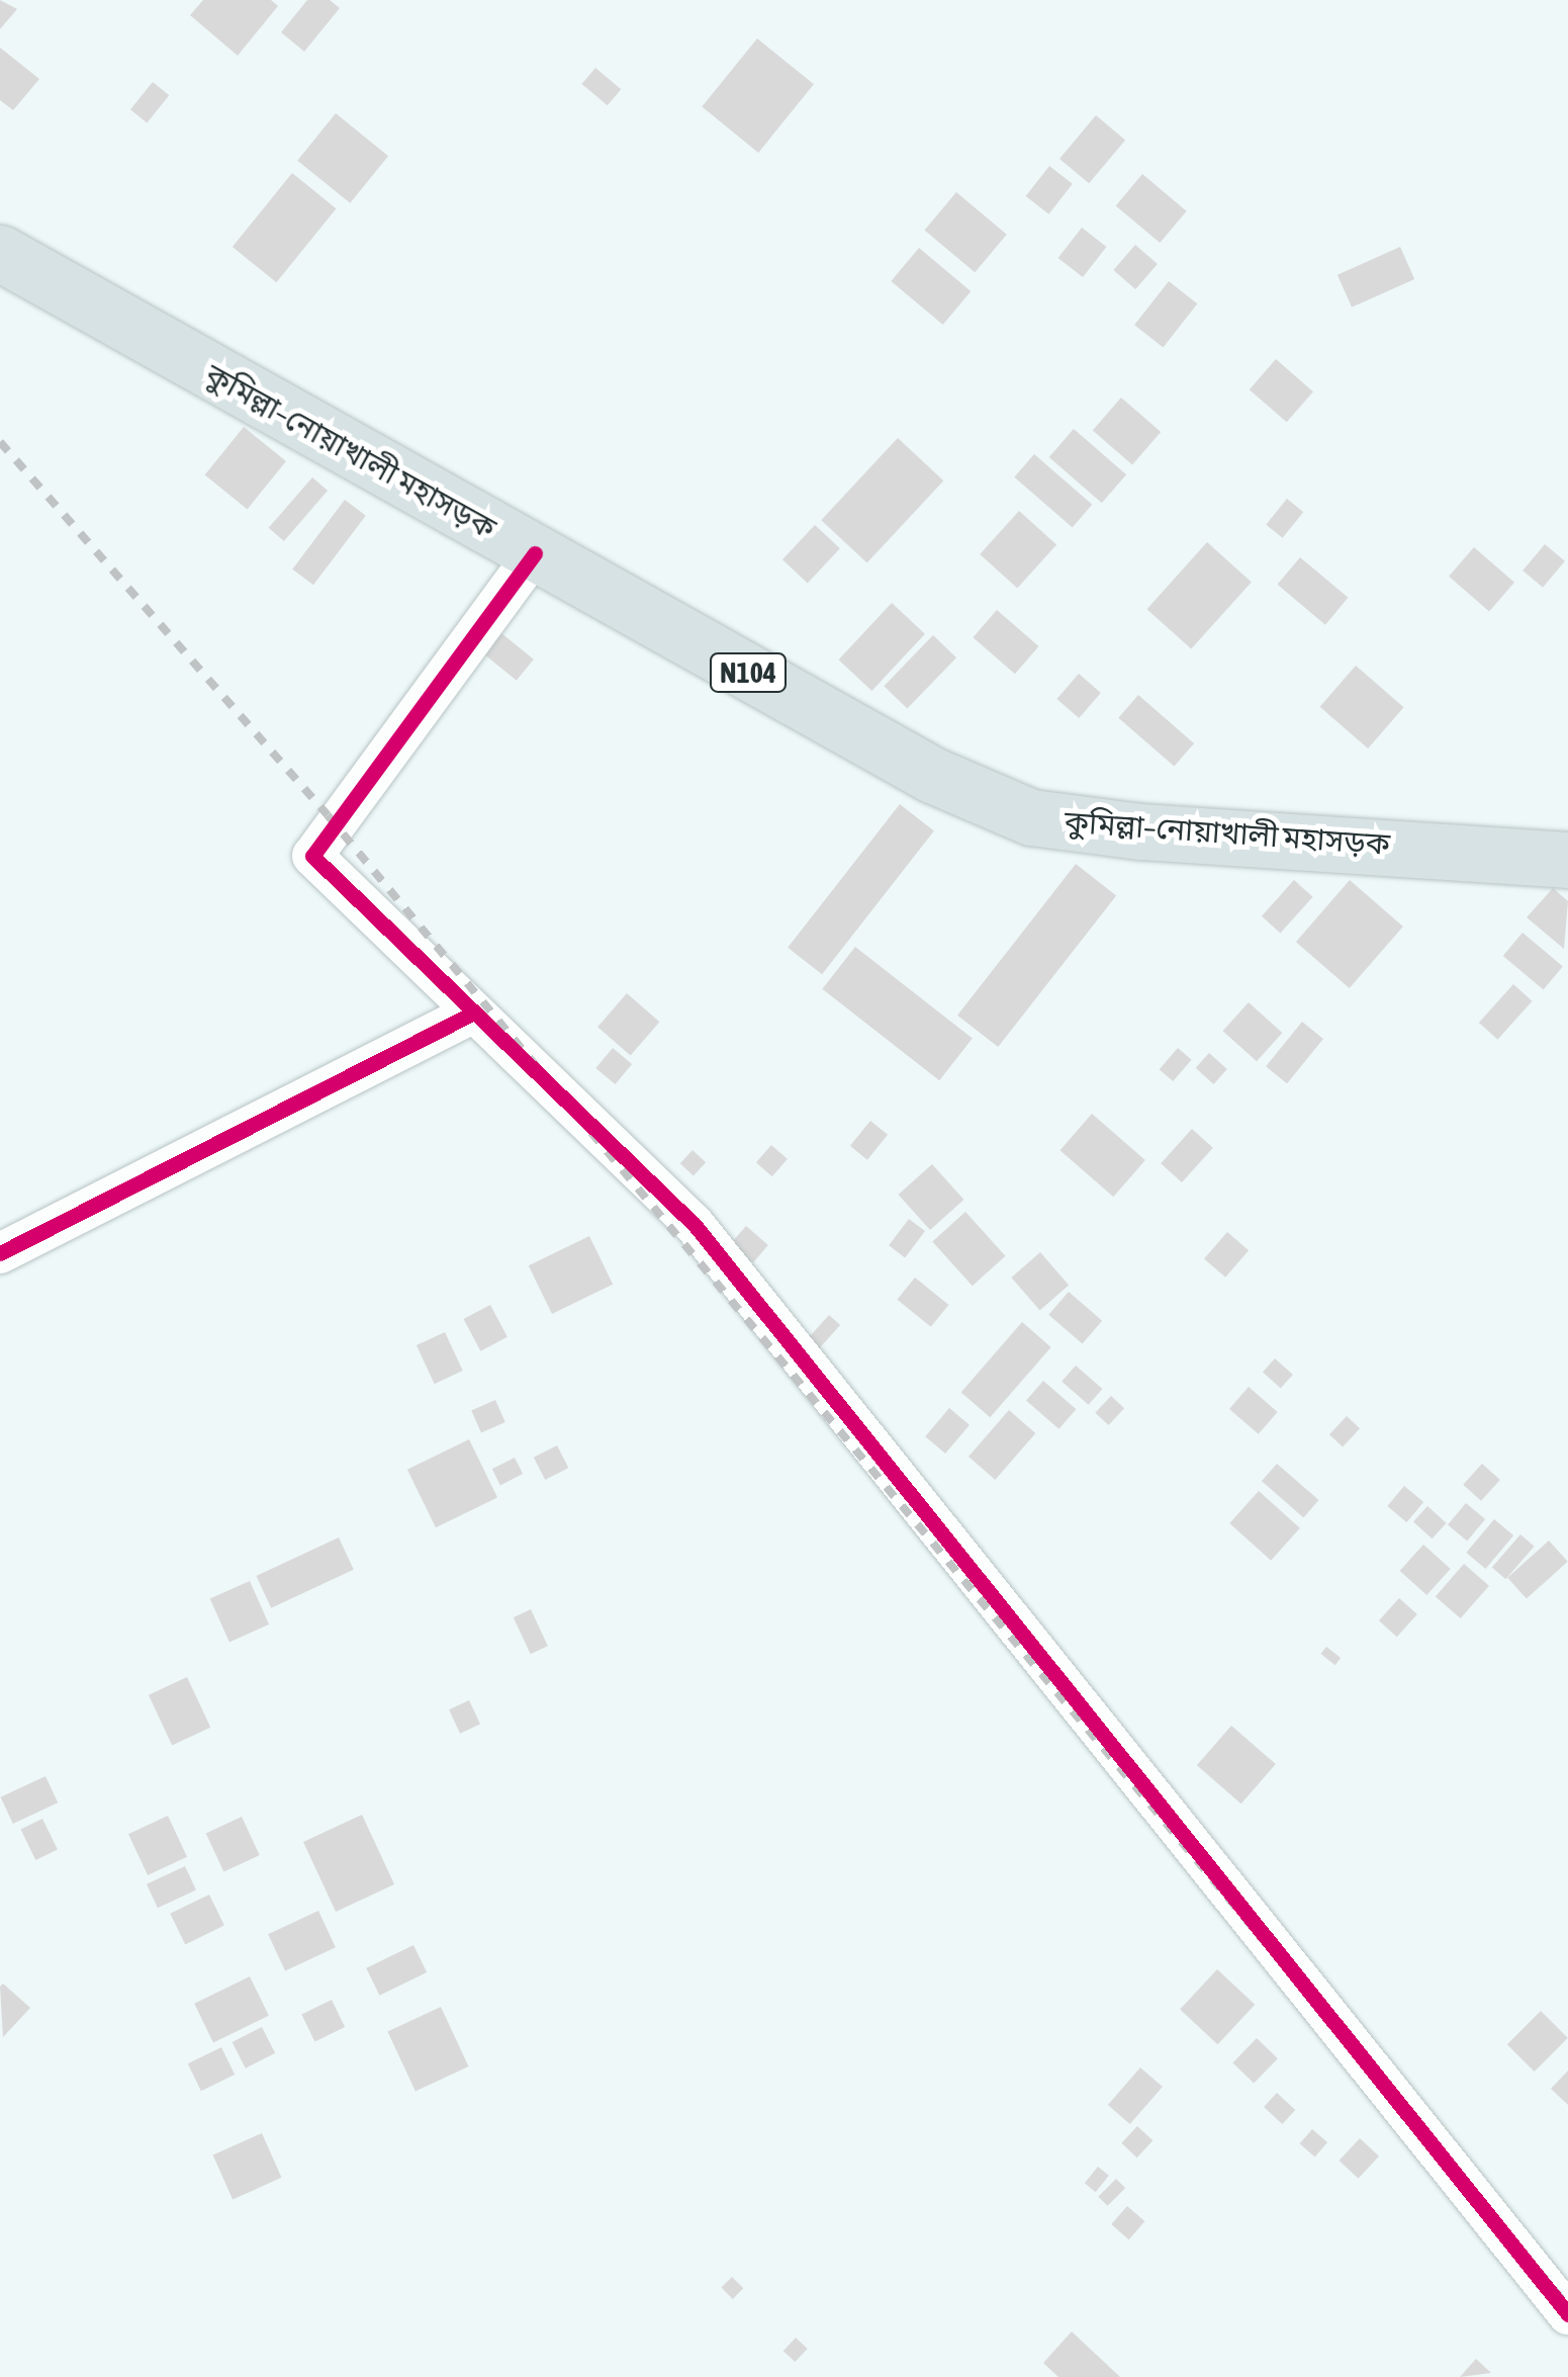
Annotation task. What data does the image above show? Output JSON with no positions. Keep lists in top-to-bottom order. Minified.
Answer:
{"streets":{"highway":["কুমিল্লা–নোয়াখালী মহাসড়ক","N104"]}}
